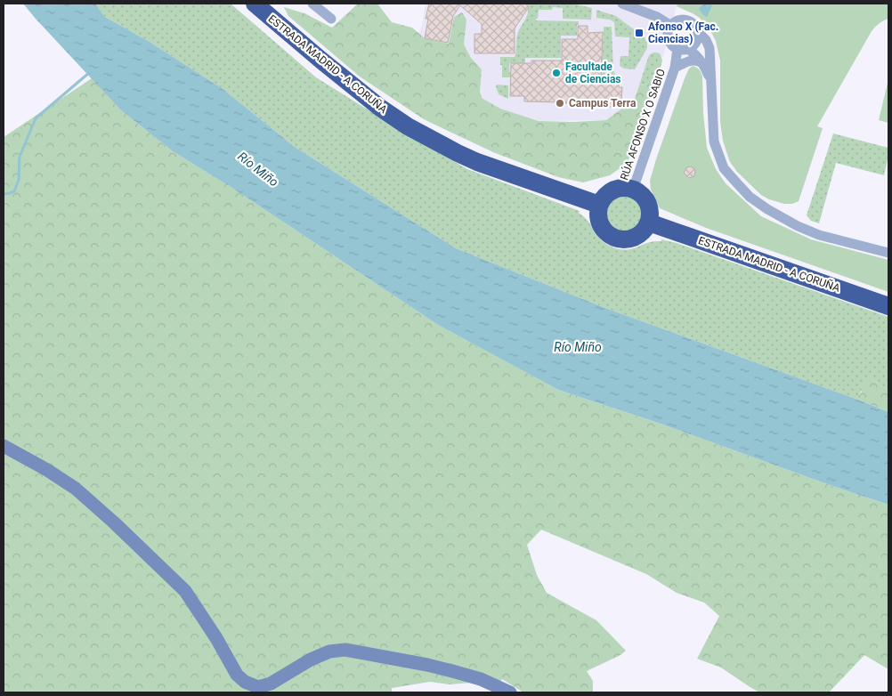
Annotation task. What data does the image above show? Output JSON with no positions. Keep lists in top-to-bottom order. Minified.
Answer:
{"streets":{"highway":["ESTRADA MADRID - A CORUÑA"],"street":["RÚA AFONSO X O SABIO"]},"crossings":[["ESTRADA MADRID - A CORUÑA","RÚA AFONSO X O SABIO"]],"water":["Río Miño"],"places":{"transit":["Afonso X (Fac. Ciencias)"],"other":["Facultade de Ciencias","Campus Terra"]}}
